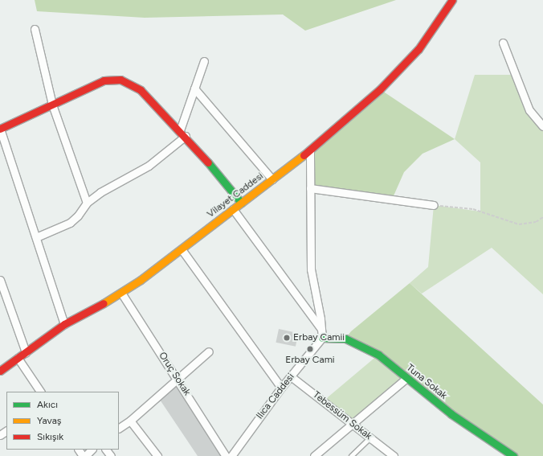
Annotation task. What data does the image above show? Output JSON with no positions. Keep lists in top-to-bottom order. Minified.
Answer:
{"streets":{"street":["Vilayet Caddesi","Oruç Sokak","Tuna Sokak","Ilıca Caddesi","Tebessüm Sokak"]},"crossings":[["Vilayet Caddesi","Oruç Sokak"],["Tuna Sokak","Ilıca Caddesi"],["Ilıca Caddesi","Tebessüm Sokak"]],"places":["Erbay Camii","Erbay Cami"],"legend":["Akıcı","Yavaş","Sıkışık"]}
